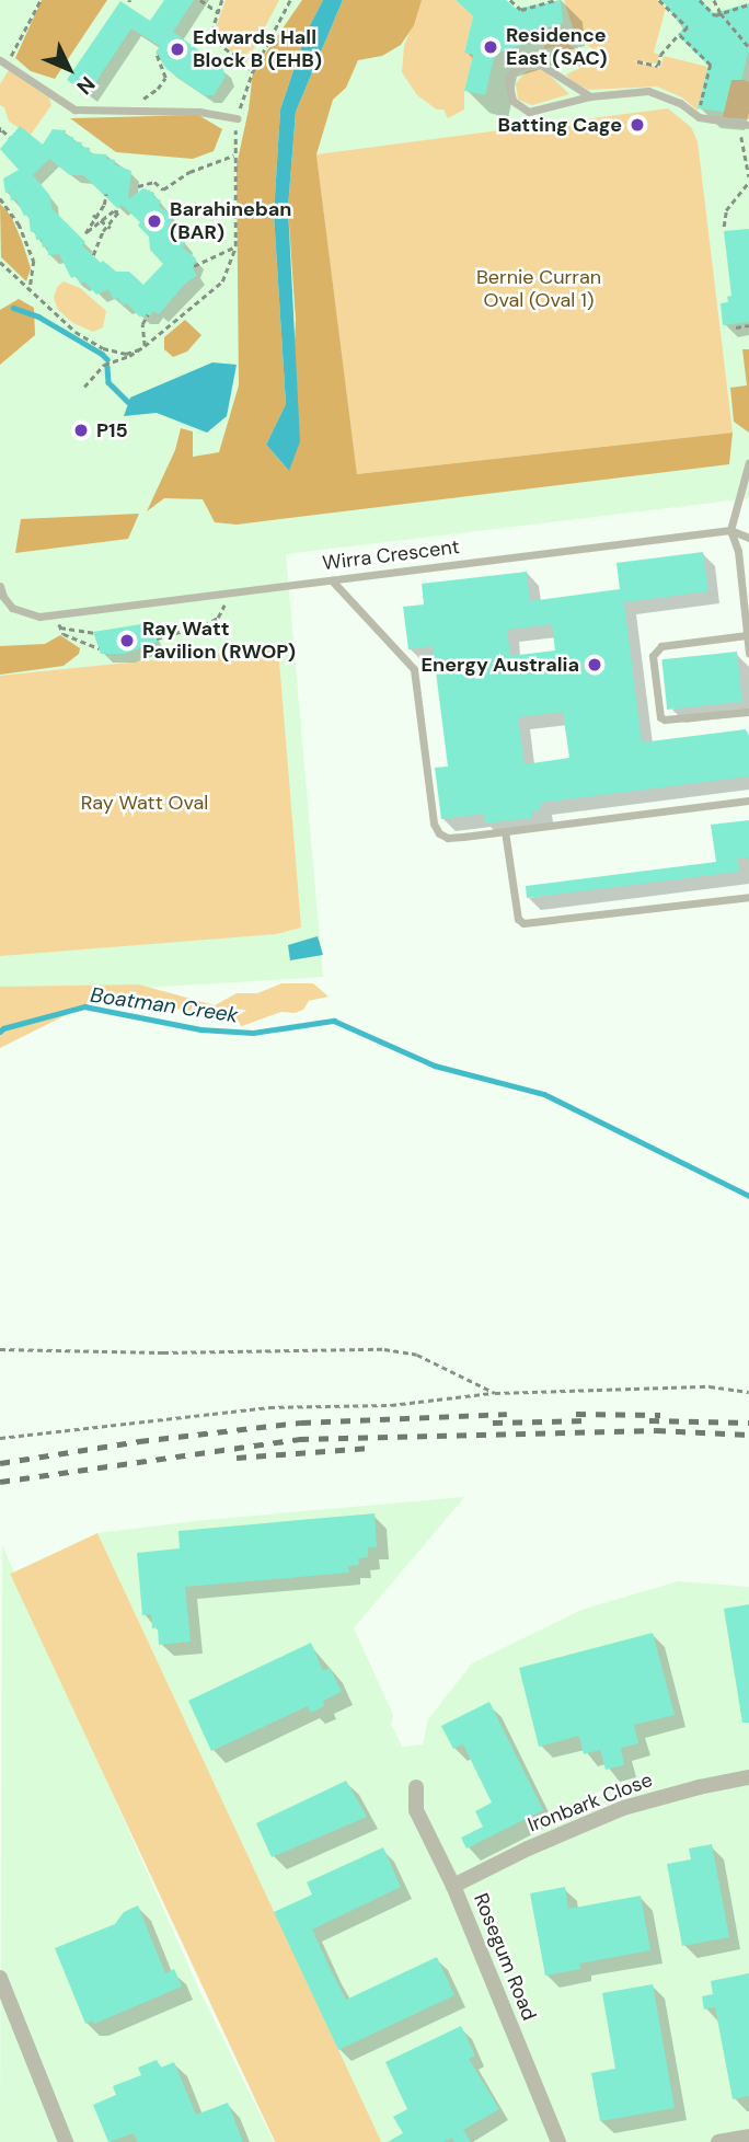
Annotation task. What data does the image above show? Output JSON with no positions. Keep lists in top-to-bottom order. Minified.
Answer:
{"streets":{"street":["Ironbark Close","Rosegum Road"],"lane":["Wirra Crescent"]},"crossings":[["Ironbark Close","Rosegum Road"]],"water":["Boatman Creek"],"parks":["Bernie Curran Oval (Oval 1)","Ray Watt Oval"],"places":["Residence East (SAC)","Edwards Hall Block B (EHB)","Batting Cage","Barahineban (BAR)","P15","Ray Watt Pavilion (RWOP)","Energy Australia"],"north":"bottom right"}
